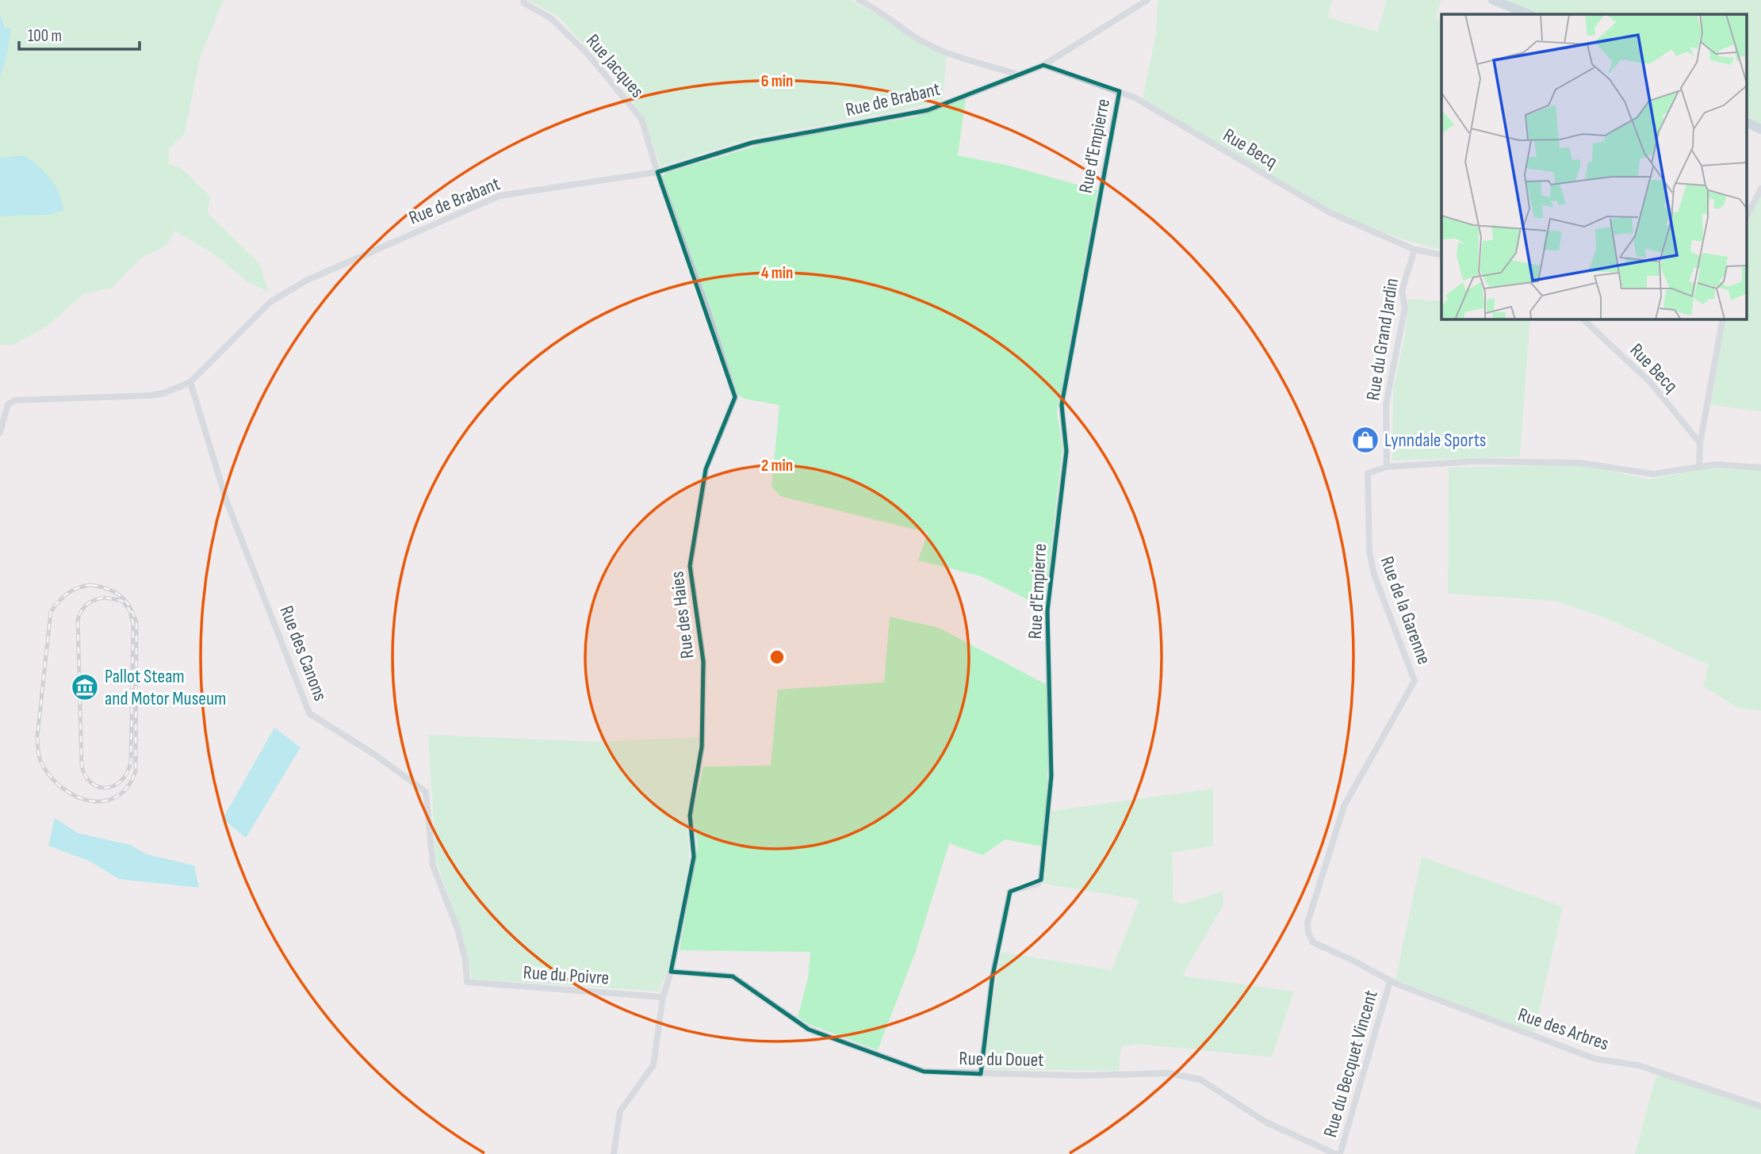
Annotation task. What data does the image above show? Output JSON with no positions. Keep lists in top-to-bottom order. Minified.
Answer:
{"streets":{"street":["Rue Jacques","Rue de Brabant","Rue d'Empierre","Rue Becq","Rue du Grand Jardin","Rue de la Garenne","Rue des Haies","Rue des Canons","Rue du Poivre","Rue des Arbres","Rue du Douet","Rue du Becquet Vincent"]},"crossings":[["Rue Jacques","Rue de Brabant"],["Rue Jacques","Rue des Haies"],["Rue de Brabant","Rue Becq"],["Rue de Brabant","Rue des Haies"],["Rue de Brabant","Rue des Canons"],["Rue d'Empierre","Rue Becq"],["Rue d'Empierre","Rue du Douet"],["Rue Becq","Rue du Grand Jardin"],["Rue du Grand Jardin","Rue de la Garenne"],["Rue de la Garenne","Rue des Arbres"],["Rue de la Garenne","Rue du Becquet Vincent"],["Rue des Haies","Rue du Poivre"],["Rue des Haies","Rue du Douet"],["Rue des Canons","Rue du Poivre"],["Rue des Arbres","Rue du Becquet Vincent"]],"places":{"shop":["Lynndale Sports"],"museum":["Pallot Steam and Motor Museum"]},"scale_bar":"100 m","rings":["6 min","4 min","2 min"]}
